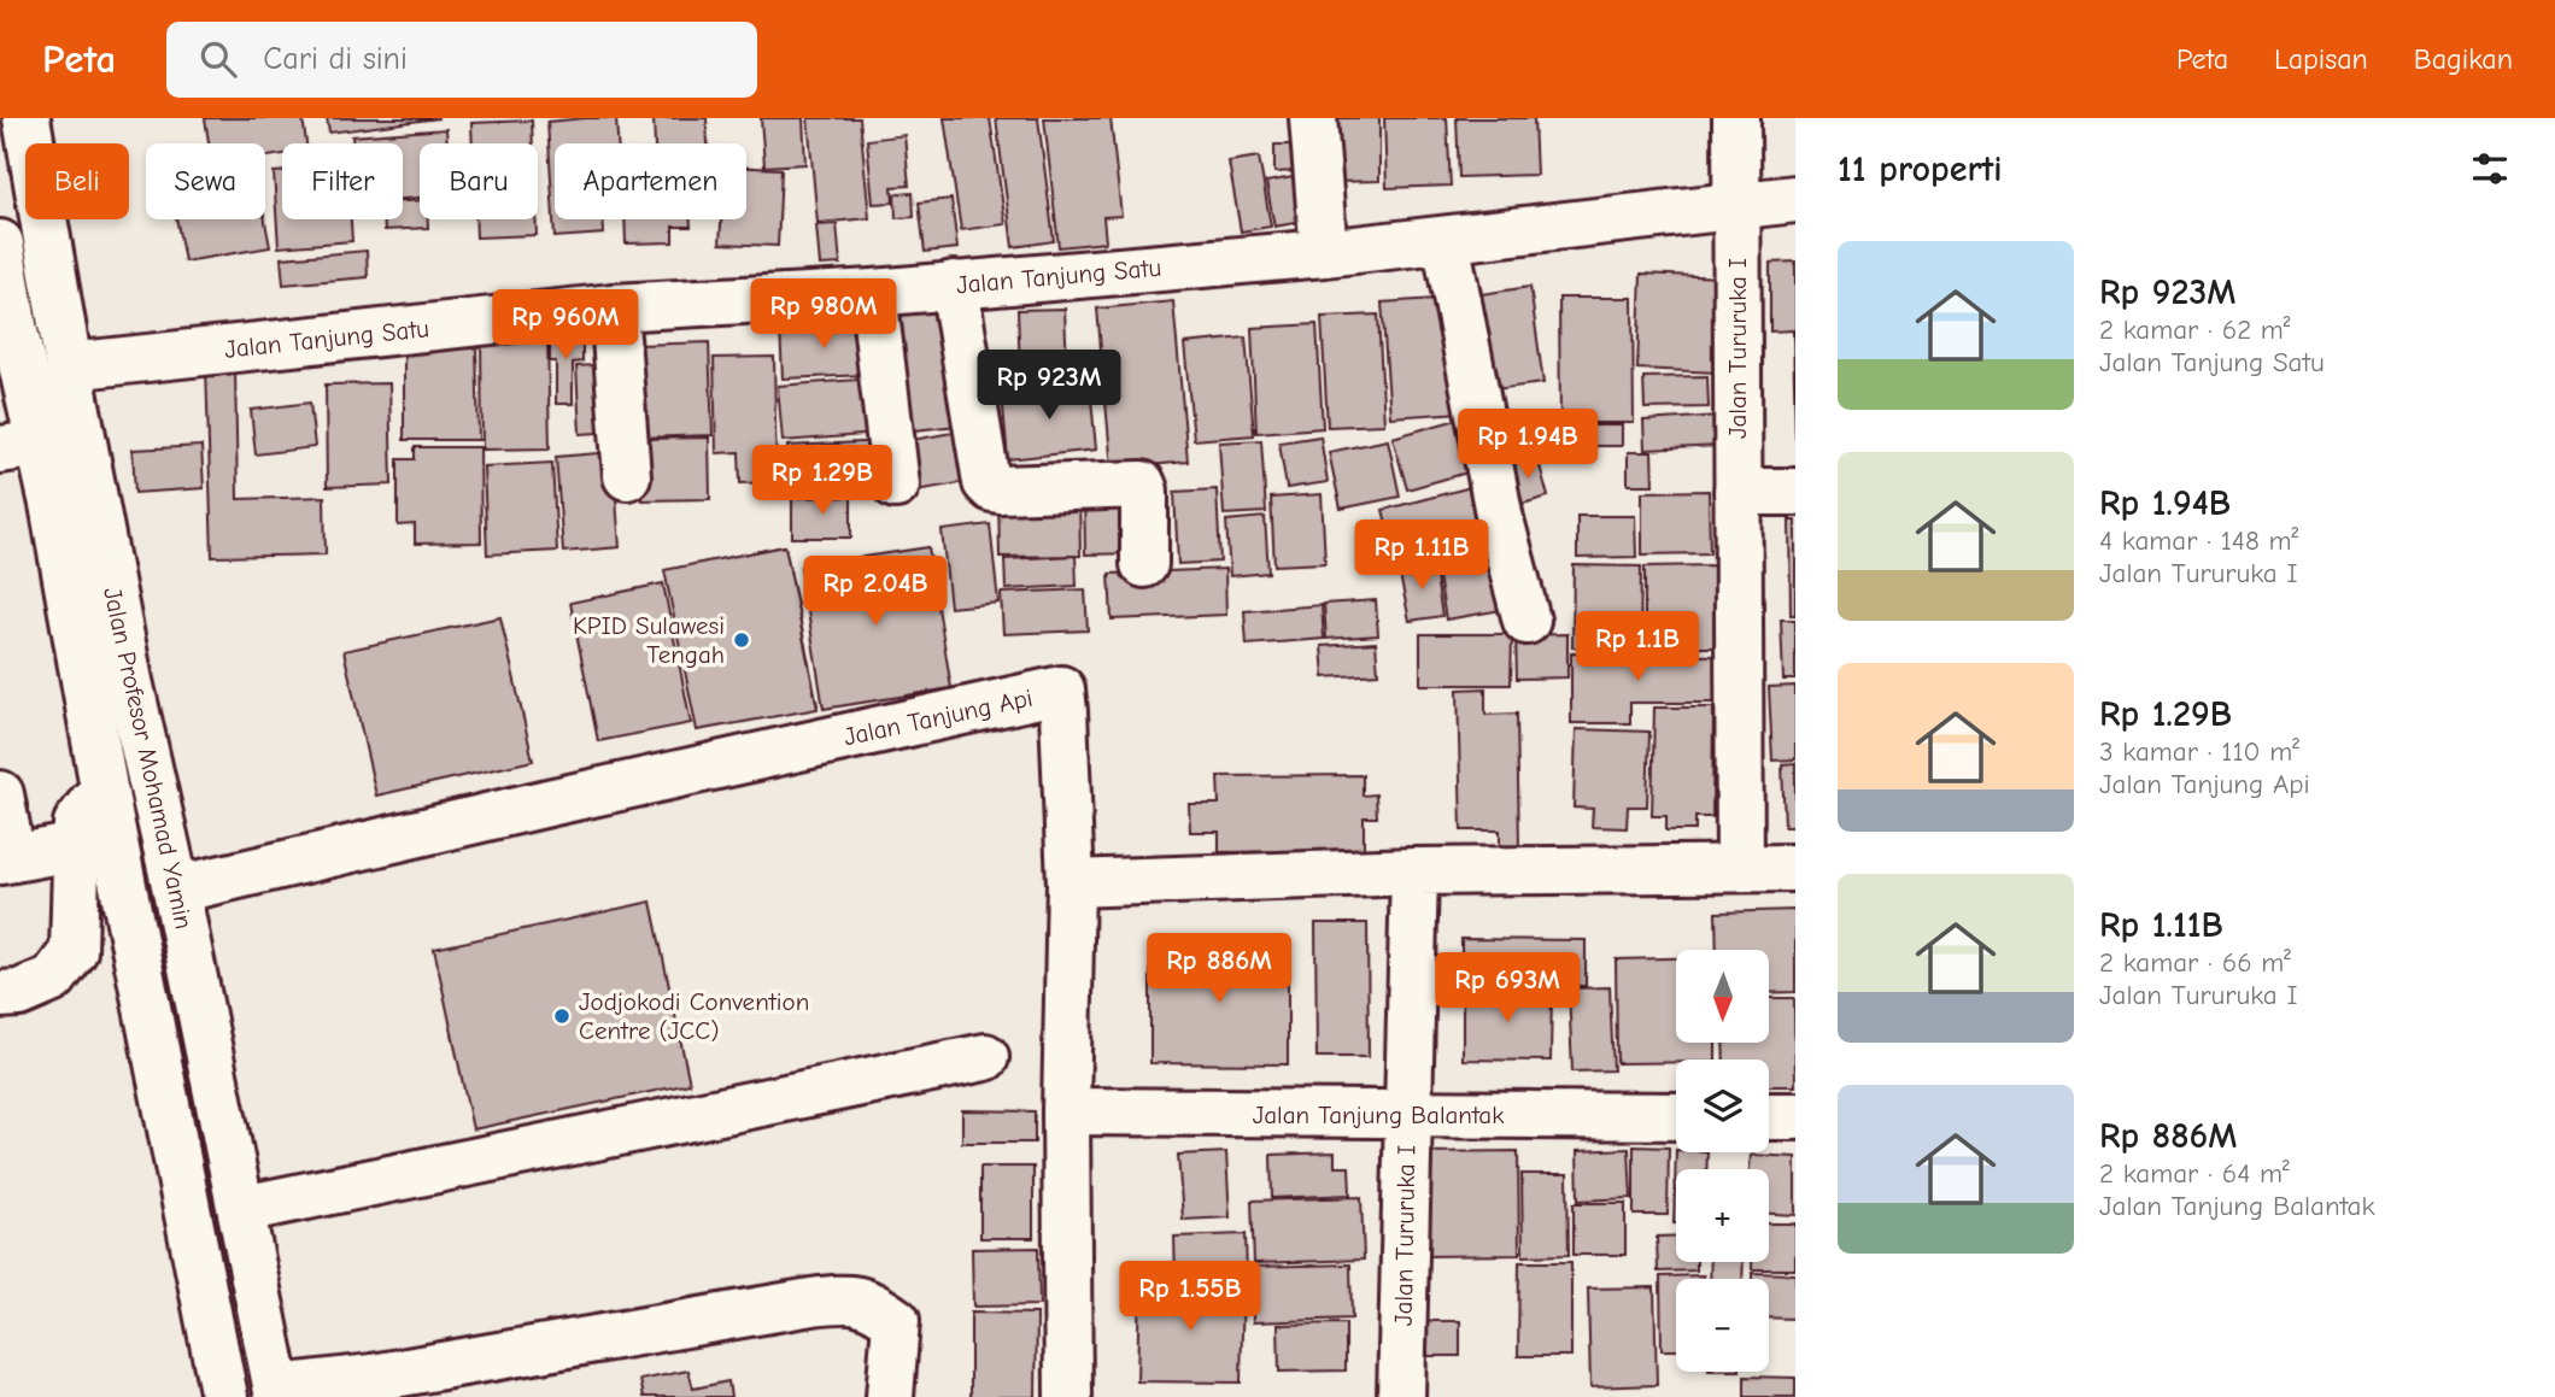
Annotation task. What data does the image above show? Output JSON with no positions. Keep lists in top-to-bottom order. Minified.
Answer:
{"streets":{"street":["Jalan Tanjung Satu","Jalan Tururuka I","Jalan Tanjung Api","Jalan Profesor Mohamad Yamin","Jalan Tanjung Balantak"]},"crossings":[["Jalan Tanjung Satu","Jalan Tururuka I"],["Jalan Tanjung Satu","Jalan Profesor Mohamad Yamin"],["Jalan Tururuka I","Jalan Tanjung Balantak"],["Jalan Tanjung Api","Jalan Profesor Mohamad Yamin"],["Jalan Tanjung Api","Jalan Tanjung Balantak"]],"places":["KPID Sulawesi Tengah","Jodjokodi Convention Centre (JCC)"],"north":"bottom","page":{"header":"Peta","search":"Cari di sini","nav":["Peta","Lapisan","Bagikan"],"heading":"11 properti","chip":["Beli","Sewa","Filter","Baru","Apartemen"],"list":[{"name":"Rp 923M","note":"2 kamar · 62 m² · Jalan Tanjung Satu"},{"name":"Rp 1.94B","note":"4 kamar · 148 m² · Jalan Tururuka I"},{"name":"Rp 1.29B","note":"3 kamar · 110 m² · Jalan Tanjung Api"},{"name":"Rp 1.11B","note":"2 kamar · 66 m² · Jalan Tururuka I"},{"name":"Rp 886M","note":"2 kamar · 64 m² · Jalan Tanjung Balantak"}],"price":["Rp 980M","Rp 960M","Rp 923M","Rp 1.94B","Rp 1.29B","Rp 1.11B","Rp 2.04B","Rp 1.1B","Rp 886M","Rp 693M","Rp 1.55B"],"map_buttons":["+","−"]}}
